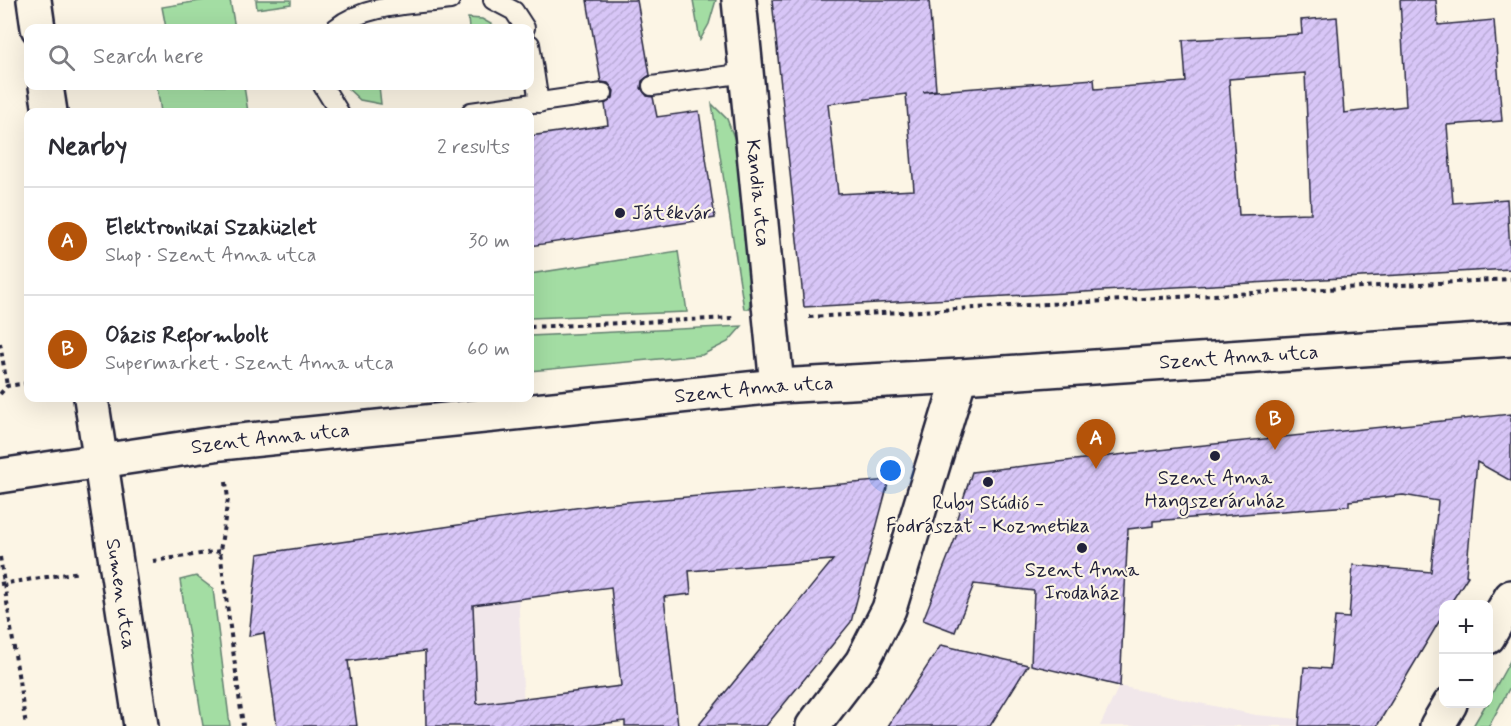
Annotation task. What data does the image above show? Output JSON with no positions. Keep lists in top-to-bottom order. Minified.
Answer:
{"streets":{"street":["Kandia utca","Szent Anna utca","Sumen utca"]},"crossings":[["Kandia utca","Szent Anna utca"],["Szent Anna utca","Sumen utca"]],"places":["Játékvár","Szent Anna Hangszeráruház","Ruby Stúdió - Fodrászat - Kozmetika","Szent Anna Irodaház"],"page":{"search":"Search here","heading":["Nearby","2 results"],"list":[{"mark":"A","name":"Elektronikai Szaküzlet","note":"Shop · Szent Anna utca","value":"30 m"},{"mark":"B","name":"Oázis Reformbolt","note":"Supermarket · Szent Anna utca","value":"60 m"}],"pins":["B","A"],"map_buttons":["+","−"]}}
